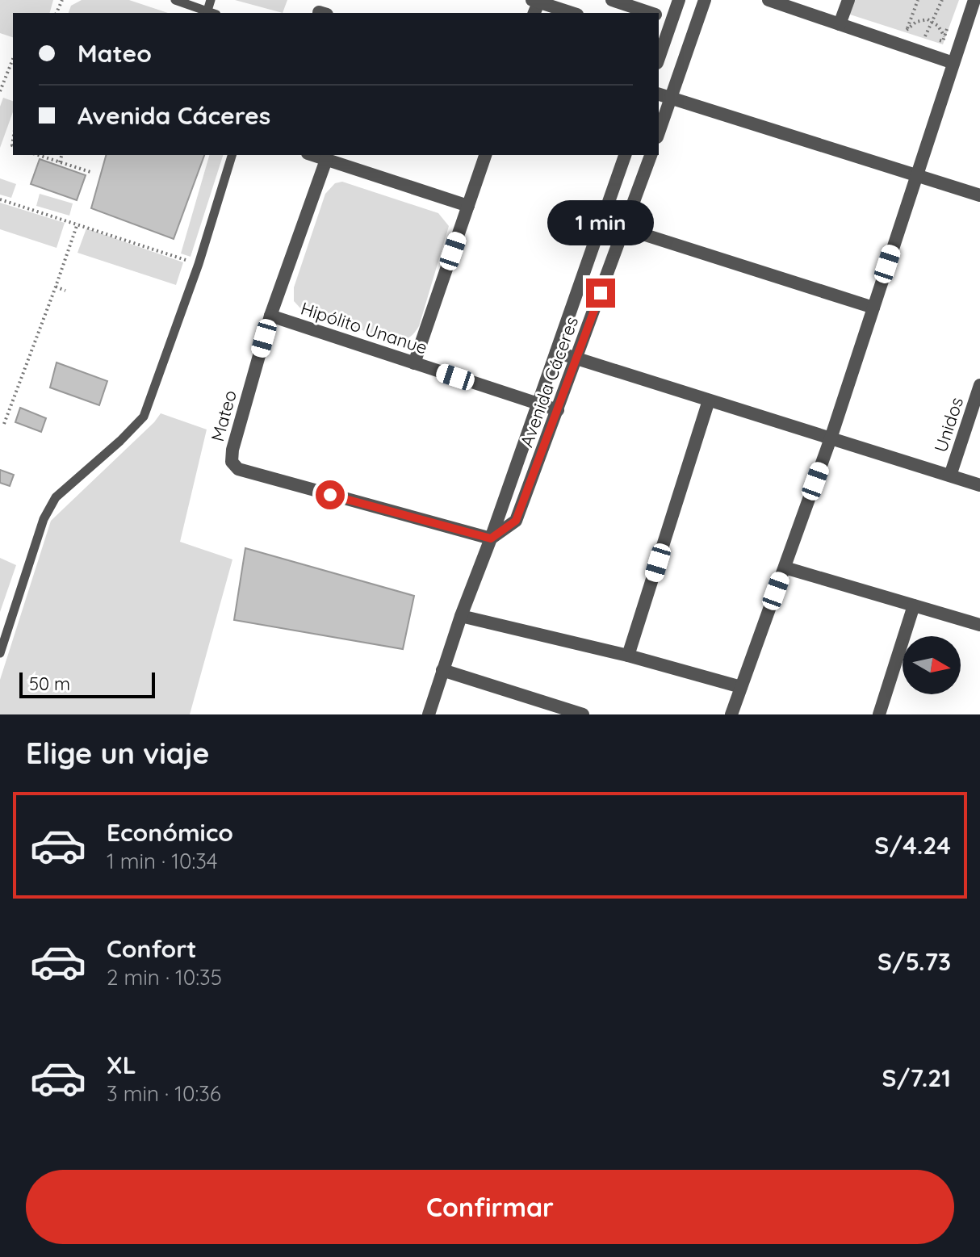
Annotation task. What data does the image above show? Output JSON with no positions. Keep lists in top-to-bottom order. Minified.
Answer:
{"streets":{"street":["Hipólito Unanue","Avenida Cáceres","Mateo","Unidos"]},"crossings":[["Hipólito Unanue","Avenida Cáceres"],["Hipólito Unanue","Mateo"],["Avenida Cáceres","Mateo"]],"scale_bar":"50 m","north":"right","page":{"banner":["Mateo","Avenida Cáceres"],"bubble":"1 min","scale":"50 m","heading":"Elige un viaje","list":[{"name":"Económico","note":"1 min · 10:34","value":"S/4.24"},{"name":"Confort","note":"2 min · 10:35","value":"S/5.73"},{"name":"XL","note":"3 min · 10:36","value":"S/7.21"}],"buttons":"Confirmar"}}
